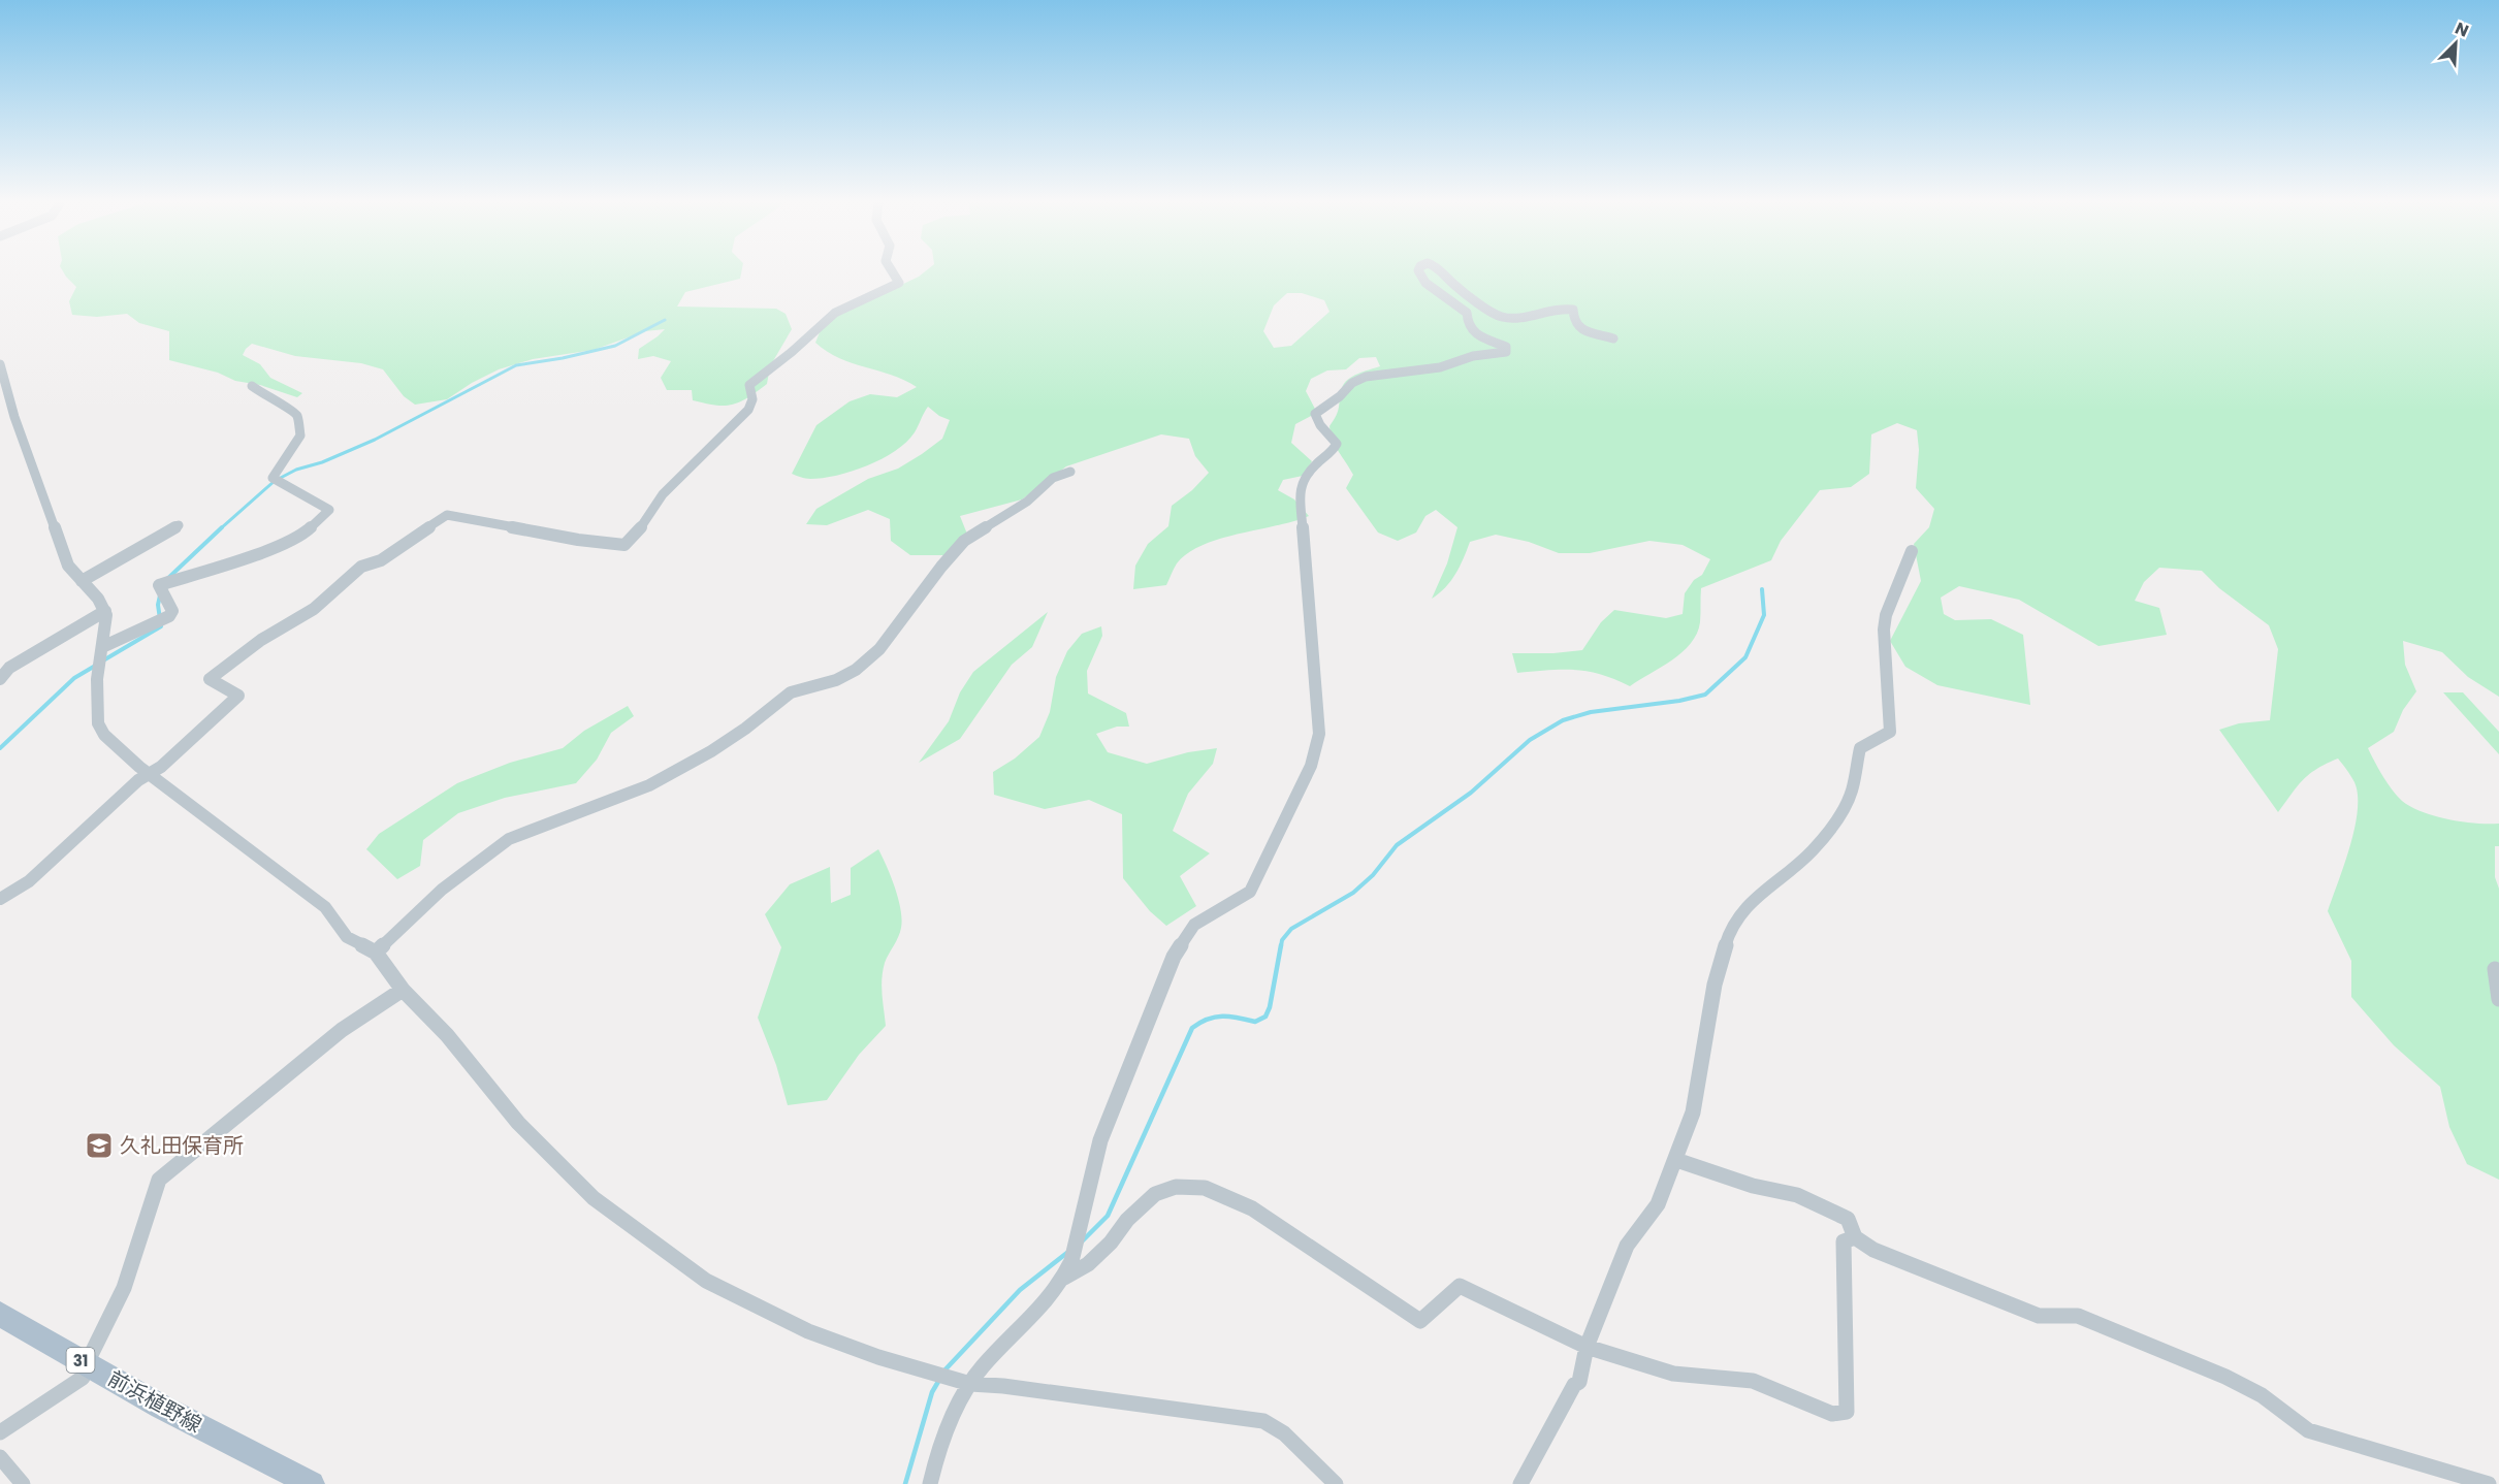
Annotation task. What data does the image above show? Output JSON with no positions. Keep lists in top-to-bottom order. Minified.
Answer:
{"streets":{"main road":["31","前浜植野線"]},"places":{"school or university":["久礼田保育所"]},"north":"top right"}
